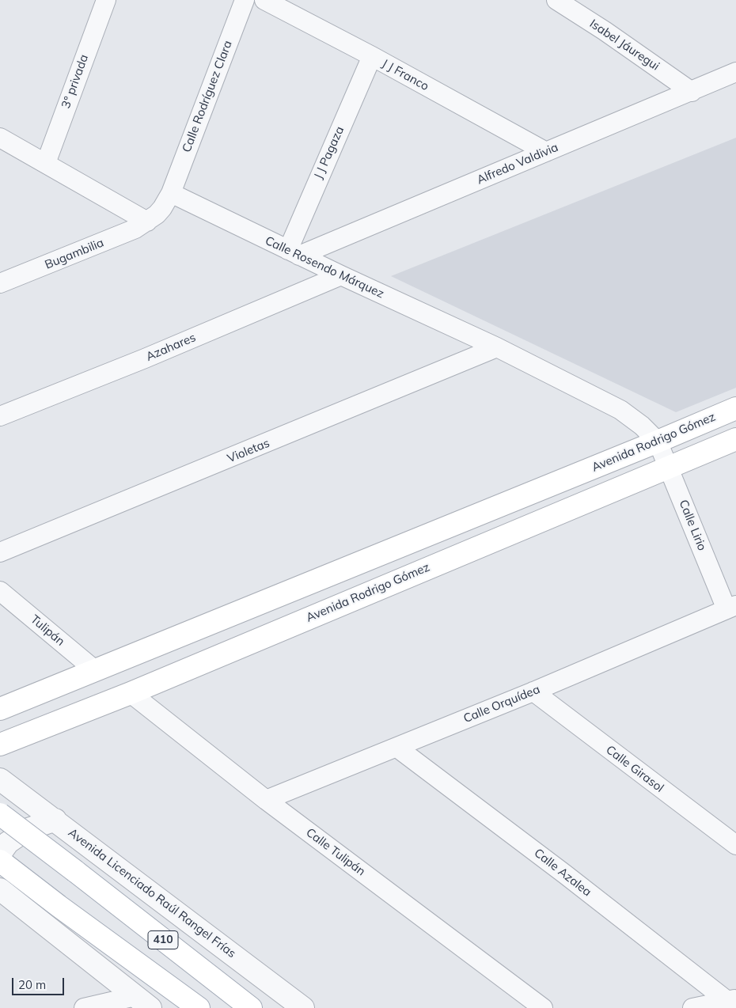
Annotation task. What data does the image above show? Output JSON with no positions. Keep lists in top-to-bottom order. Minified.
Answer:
{"streets":{"main road":["Avenida Rodrigo Gómez","410"],"street":["Isabel Jáuregui","J J Franco","3° privada","Calle Rodríguez Clara","J J Pagaza","Alfredo Valdivia","Bugambilia","Calle Rosendo Márquez","Azahares","Violetas","Calle Lirio","Tulipán","Calle Orquídea","Calle Girasol","Calle Tulipán","Calle Azalea","Avenida Licenciado Raúl Rangel Frías"]},"crossings":[["Isabel Jáuregui","Alfredo Valdivia"],["J J Franco","J J Pagaza"],["J J Franco","Alfredo Valdivia"],["Calle Rodríguez Clara","Calle Rosendo Márquez"],["J J Pagaza","Alfredo Valdivia"],["J J Pagaza","Calle Rosendo Márquez"],["Alfredo Valdivia","Calle Rosendo Márquez"],["Calle Rosendo Márquez","Azahares"],["Calle Rosendo Márquez","Avenida Rodrigo Gómez"],["Calle Rosendo Márquez","Violetas"],["Calle Rosendo Márquez","Calle Lirio"],["Avenida Rodrigo Gómez","Calle Lirio"],["Avenida Rodrigo Gómez","Tulipán"],["Avenida Rodrigo Gómez","Calle Tulipán"],["Calle Lirio","Calle Orquídea"],["Calle Orquídea","Calle Girasol"],["Calle Orquídea","Calle Tulipán"],["Calle Orquídea","Calle Azalea"]],"scale_bar":"20 m"}
